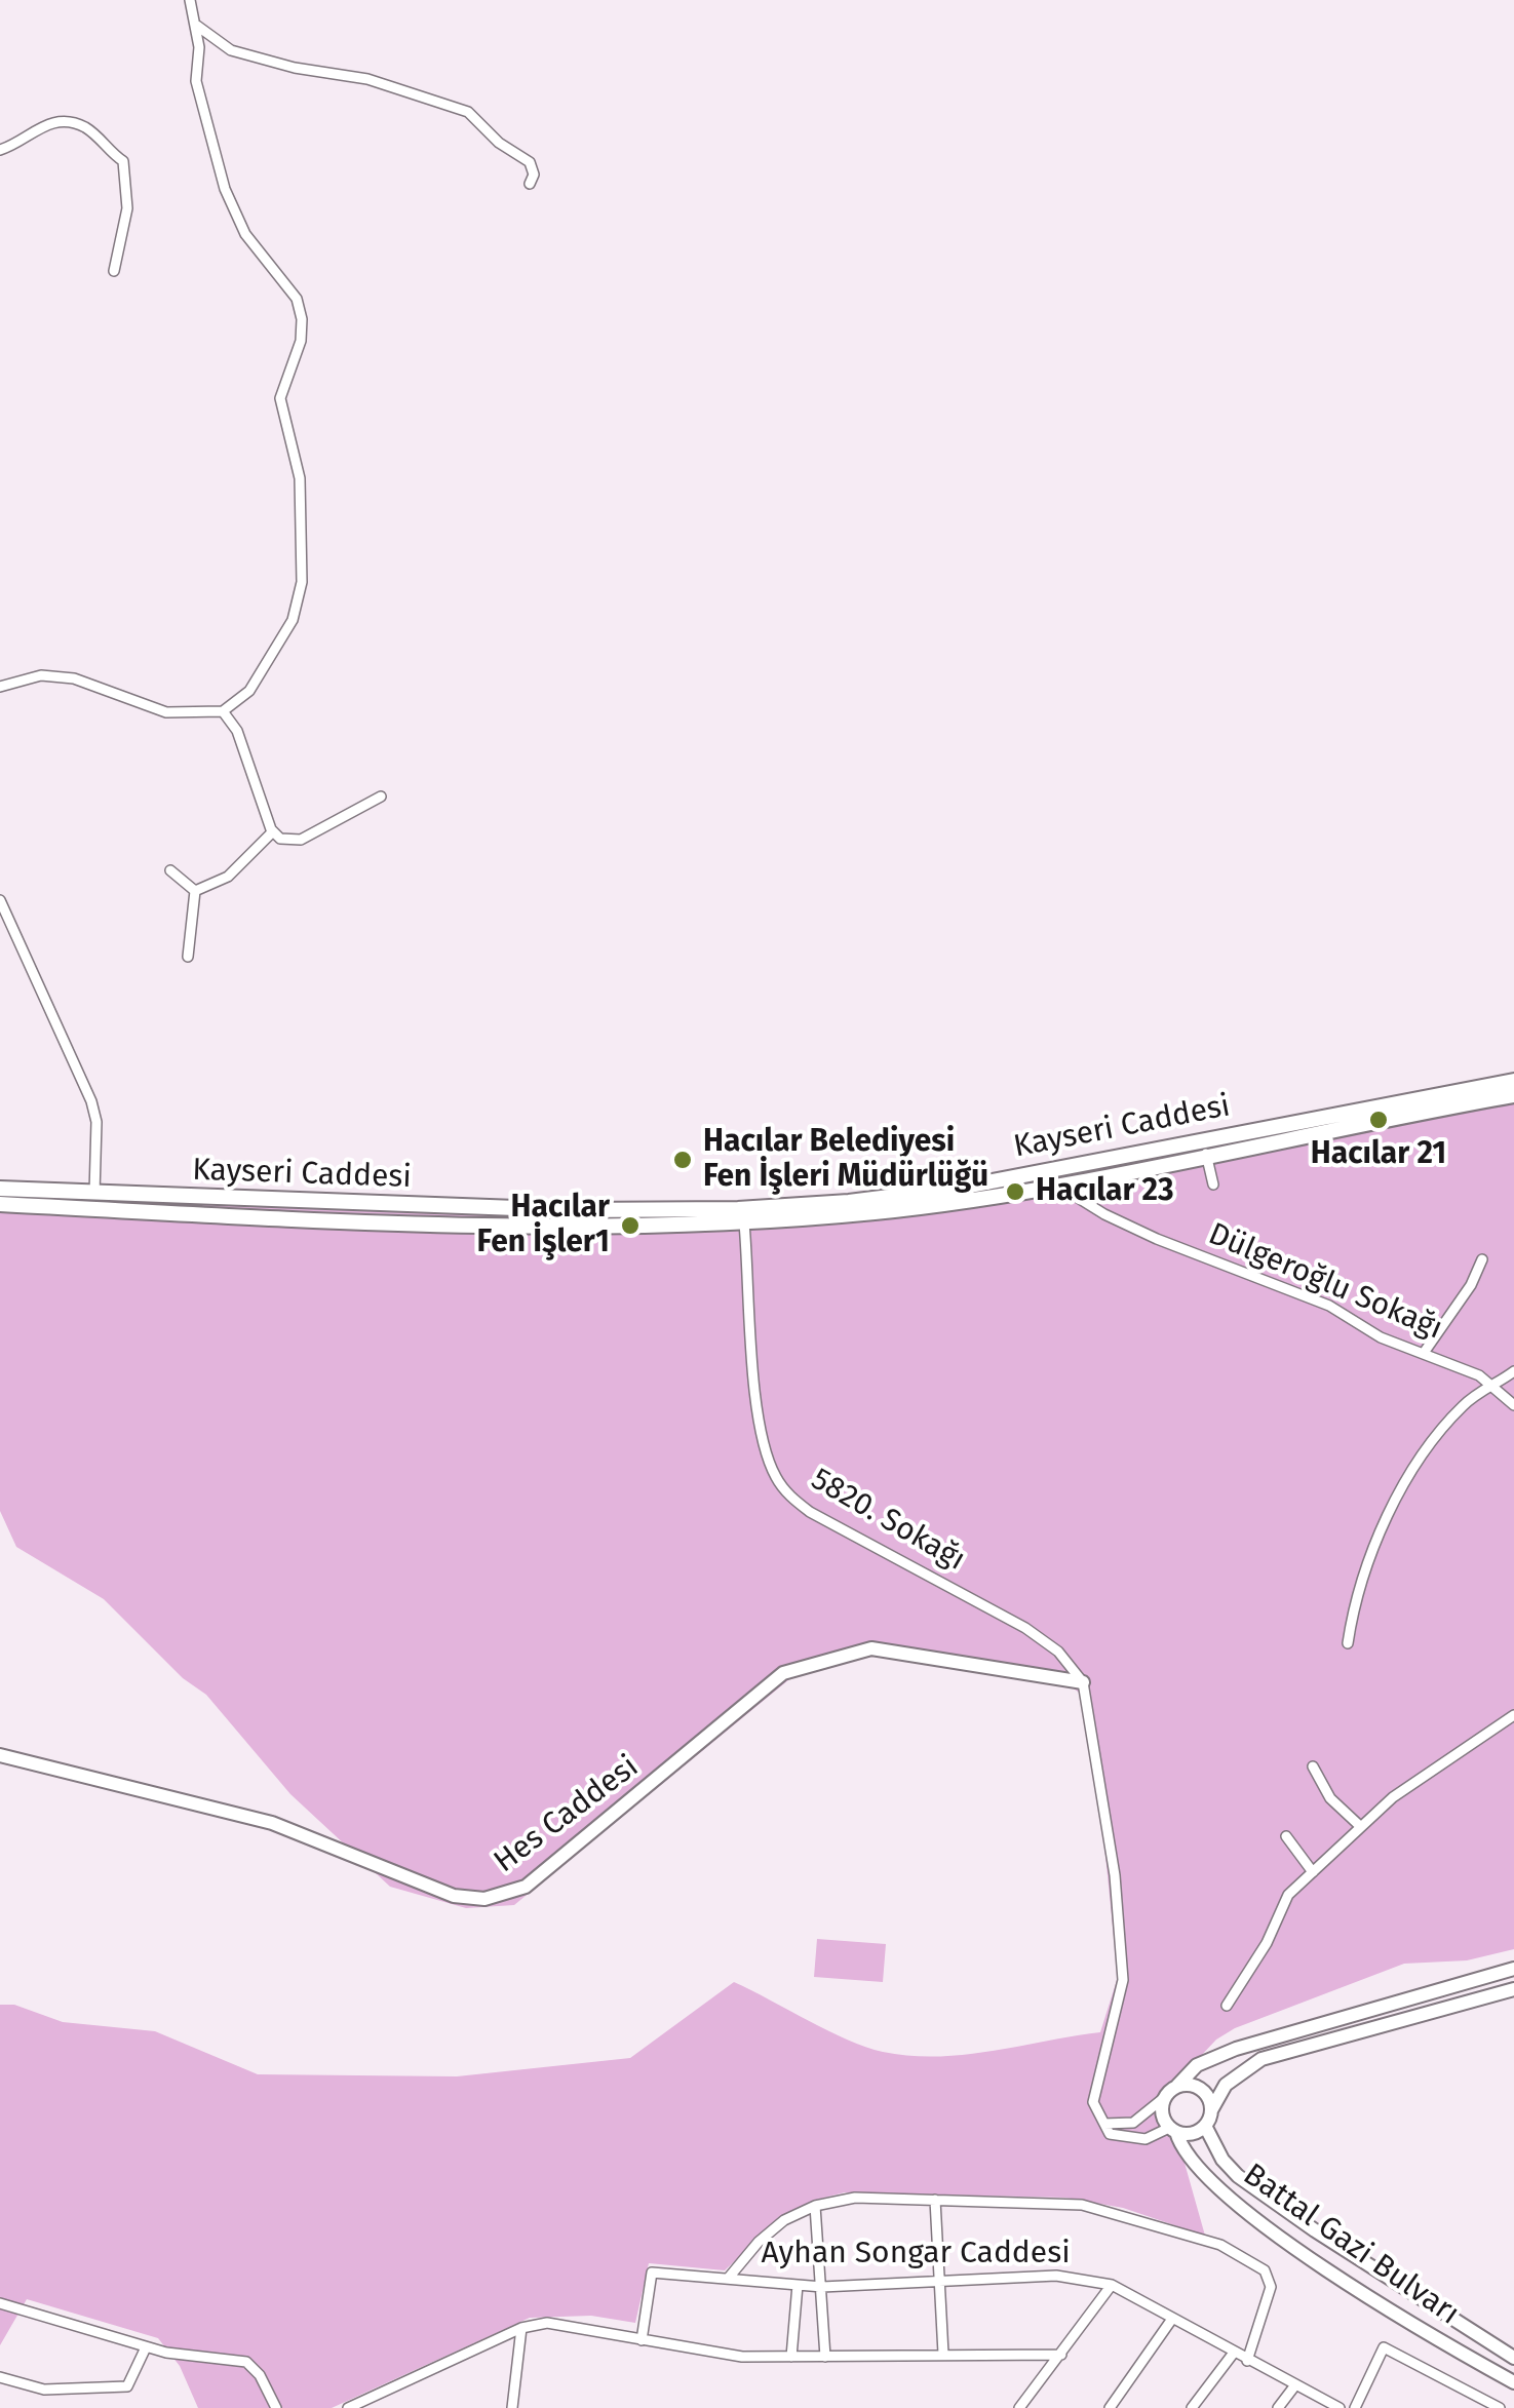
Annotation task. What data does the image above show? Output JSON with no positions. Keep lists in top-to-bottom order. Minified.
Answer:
{"streets":{"main road":["Kayseri Caddesi"],"street":["Dülgeroğlu Sokağı","5820. Sokağı","Hes Caddesi","Battal Gazi Bulvarı","Ayhan Songar Caddesi"]},"crossings":[["Kayseri Caddesi","Dülgeroğlu Sokağı"],["Kayseri Caddesi","5820. Sokağı"],["5820. Sokağı","Hes Caddesi"]],"places":["Hacılar 21","Hacılar Belediyesi Fen İşleri Müdürlüğü","Hacılar 23","Hacılar Fen İşler1"]}
